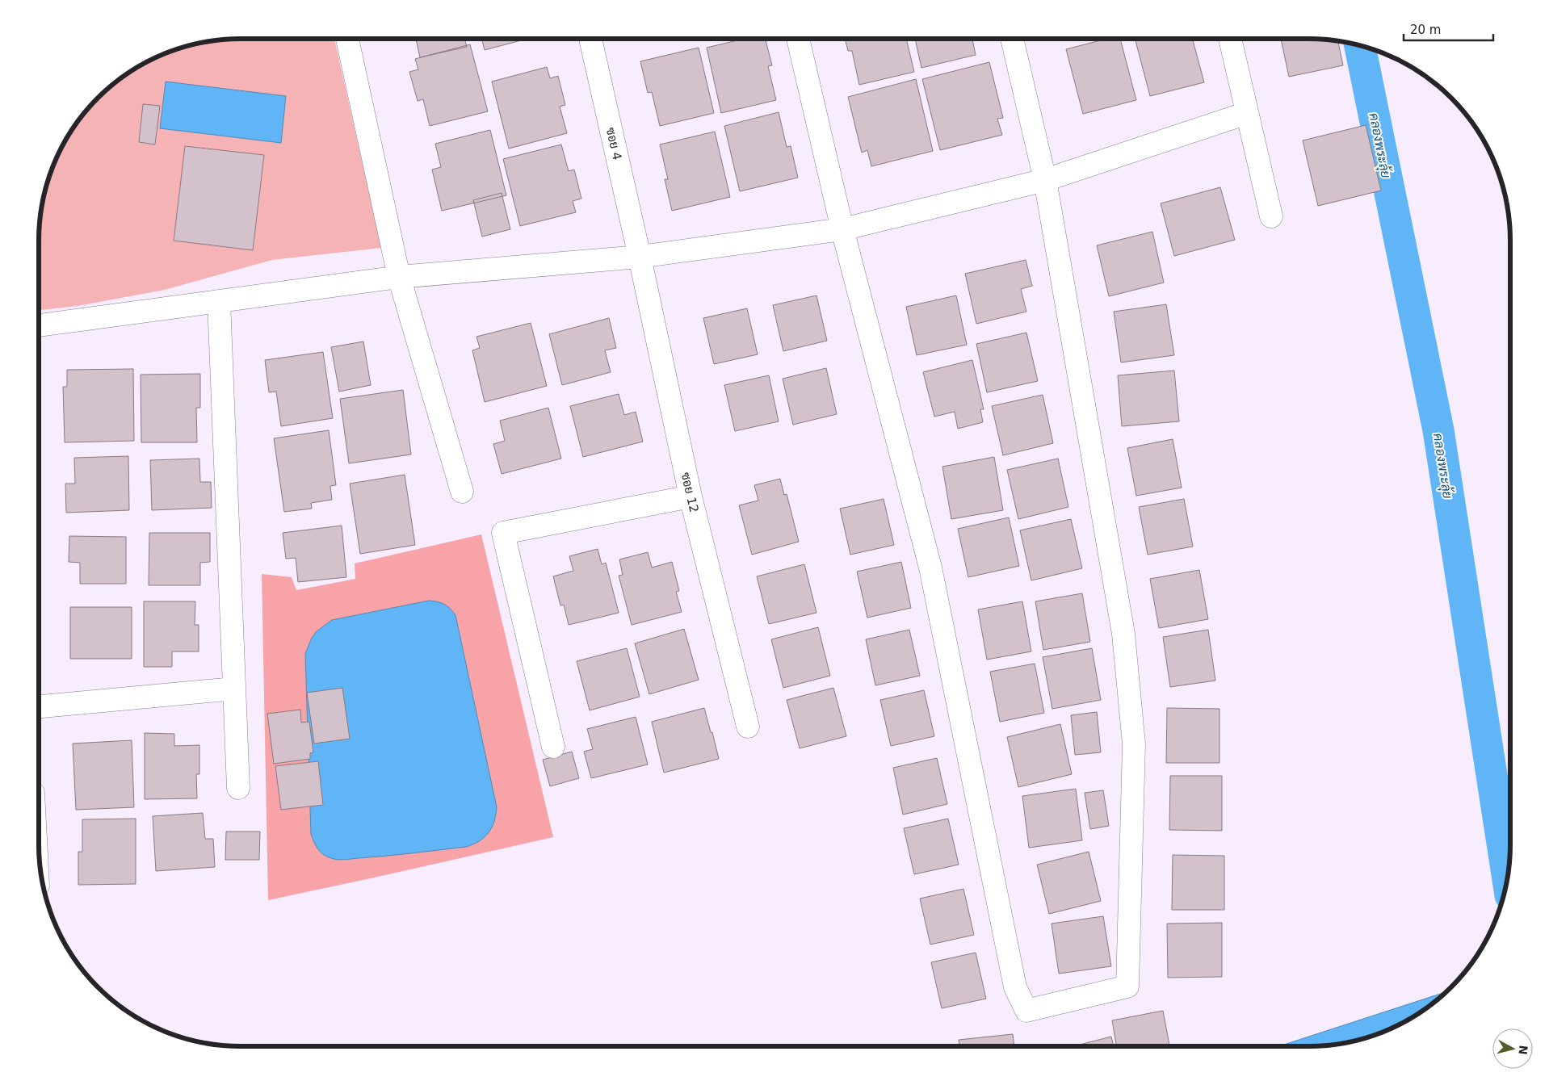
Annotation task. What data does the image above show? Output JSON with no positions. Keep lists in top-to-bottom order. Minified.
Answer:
{"streets":{"street":["ซอย 4","ซอย 12"]},"crossings":[["ซอย 4","ซอย 12"]],"water":["คลองพระลุ้ย"],"scale_bar":"20 m","north":"right"}
